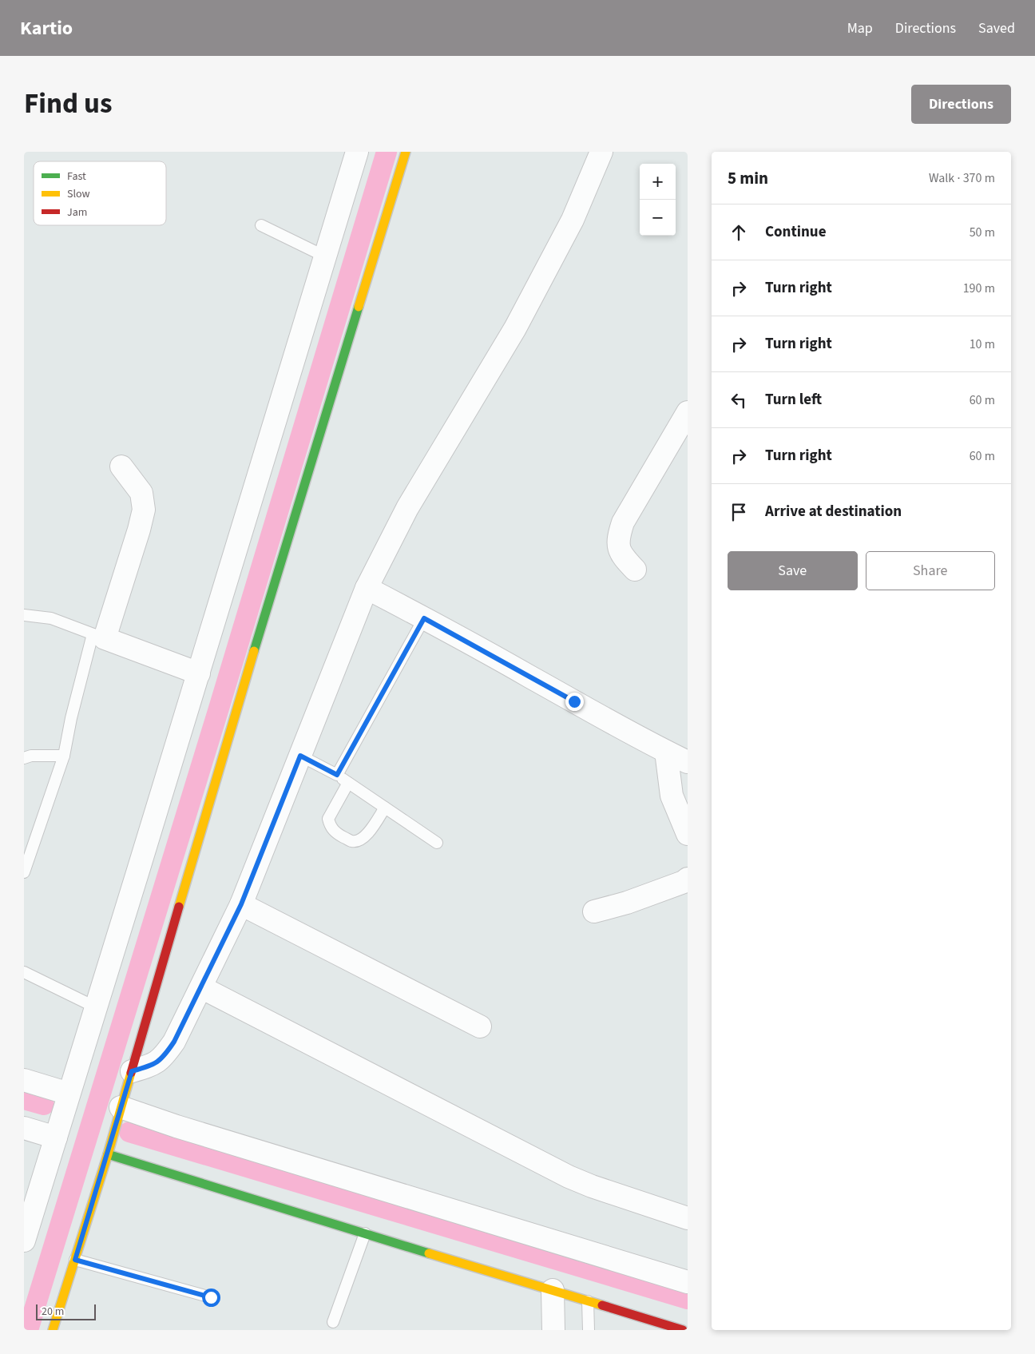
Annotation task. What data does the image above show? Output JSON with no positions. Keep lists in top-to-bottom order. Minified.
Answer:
{"legend":["Fast","Slow","Jam"],"scale_bar":"20 m","page":{"header":"Kartio","nav":["Map","Directions","Saved"],"title":"Find us","buttons":["Directions",["Save","Share"]],"heading":["5 min","Walk · 370 m"],"map_buttons":["+","−"],"list":[["Continue","50 m"],["Turn right","190 m"],["Turn right","10 m"],["Turn left","60 m"],["Turn right","60 m"],"Arrive at destination"],"scale":"20 m"}}
